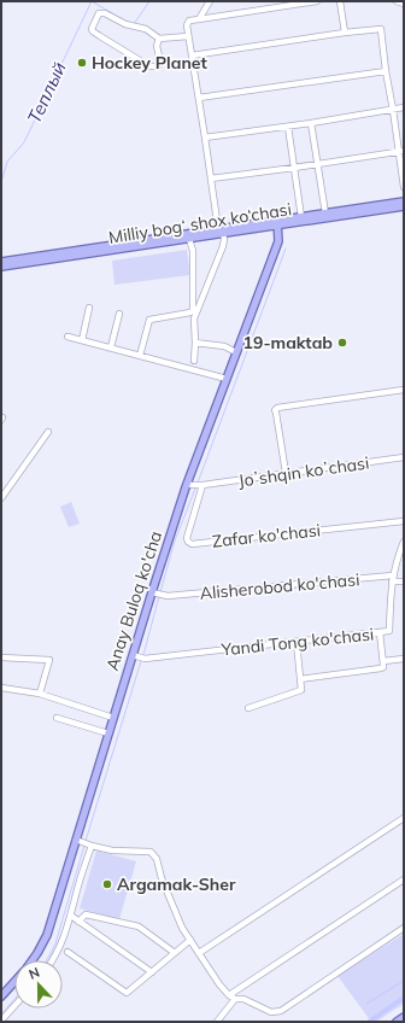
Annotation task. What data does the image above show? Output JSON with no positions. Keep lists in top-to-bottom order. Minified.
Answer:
{"streets":{"main road":["Milliy bog‘ shox ko‘chasi","Anay Buloq ko'cha"],"street":["Joʼshqin koʼchasi","Zafar ko'chasi","Alisherobod ko'chasi","Yandi Tong ko'chasi"]},"crossings":[["Milliy bog‘ shox ko‘chasi","Anay Buloq ko'cha"],["Joʼshqin koʼchasi","Zafar ko'chasi"],["Joʼshqin koʼchasi","Anay Buloq ko'cha"],["Alisherobod ko'chasi","Anay Buloq ko'cha"],["Alisherobod ko'chasi","Yandi Tong ko'chasi"],["Anay Buloq ko'cha","Yandi Tong ko'chasi"]],"water":["Теплый"],"places":["Hockey Planet","19-maktab","Argamak-Sher"],"north":"top"}
